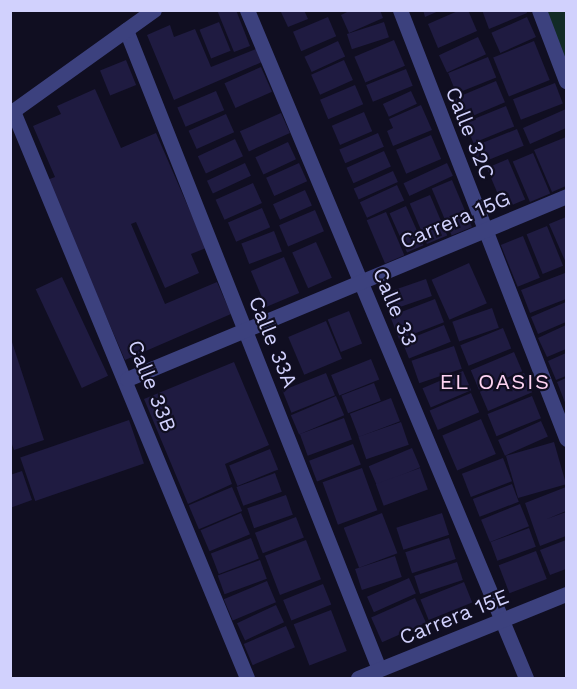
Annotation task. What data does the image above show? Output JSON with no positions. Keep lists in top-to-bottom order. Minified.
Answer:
{"streets":{"street":["Calle 32C","Carrera 15G","Calle 33","Calle 33A","Calle 33B","Carrera 15E"]},"crossings":[["Calle 32C","Carrera 15G"],["Carrera 15G","Calle 33"],["Carrera 15G","Calle 33A"],["Carrera 15G","Calle 33B"],["Calle 33","Carrera 15E"],["Calle 33A","Carrera 15E"]],"districts":["EL OASIS"]}
